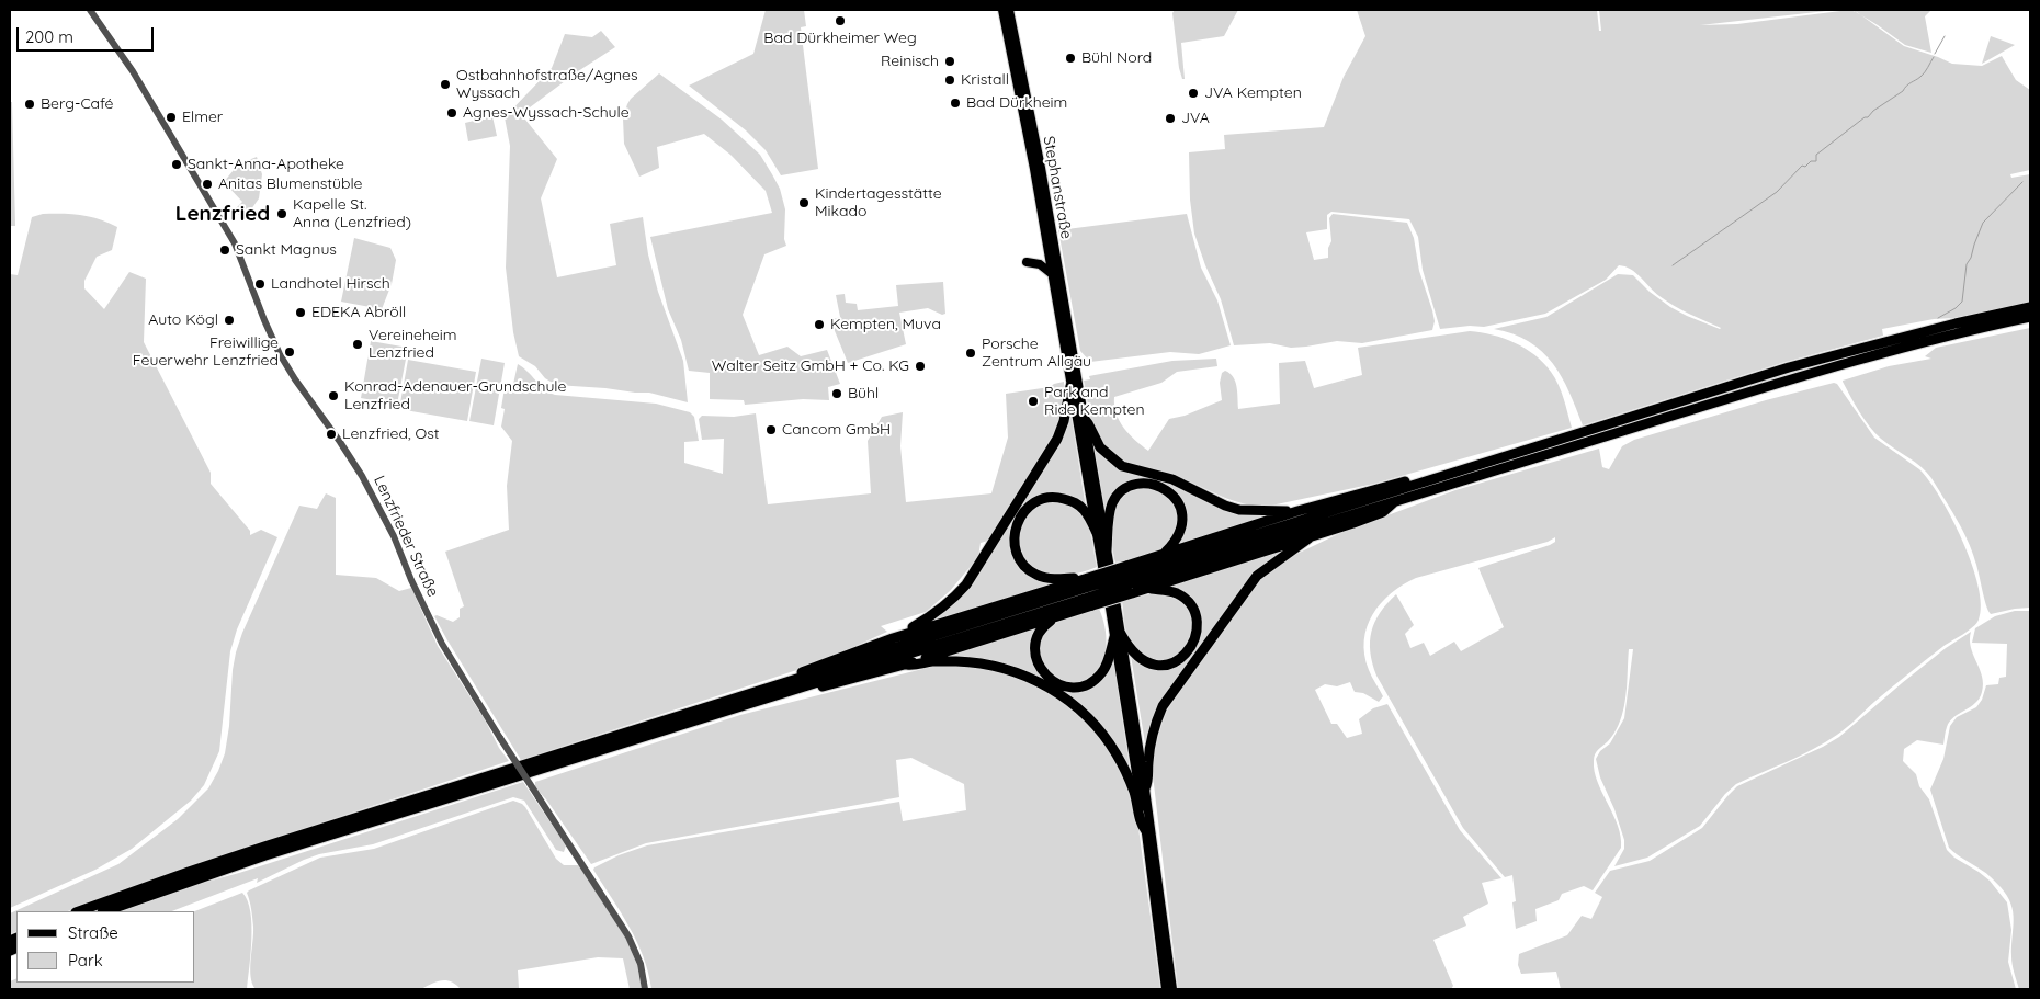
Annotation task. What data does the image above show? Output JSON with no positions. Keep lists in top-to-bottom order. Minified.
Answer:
{"streets":{"main road":["Stephanstraße"],"street":["Lenzfrieder Straße"]},"districts":["Lenzfried"],"places":["Bad Dürkheimer Weg","Bühl Nord","Reinisch","Kristall","Ostbahnhofstraße/Agnes Wyssach","JVA Kempten","Bad Dürkheim","Berg-Café","Agnes-Wyssach-Schule","Elmer","JVA","Sankt-Anna-Apotheke","Anitas Blumenstüble","Kindertagesstätte Mikado","Kapelle St. Anna (Lenzfried)","Sankt Magnus","Landhotel Hirsch","EDEKA Abröll","Auto Kögl","Kempten, Muva","Vereineheim Lenzfried","Freiwillige Feuerwehr Lenzfried","Porsche Zentrum Allgäu","Walter Seitz GmbH + Co. KG","Bühl","Konrad-Adenauer-Grundschule Lenzfried","Park and Ride Kempten","Cancom GmbH","Lenzfried, Ost"],"legend":["Straße","Park"],"scale_bar":"200 m"}
